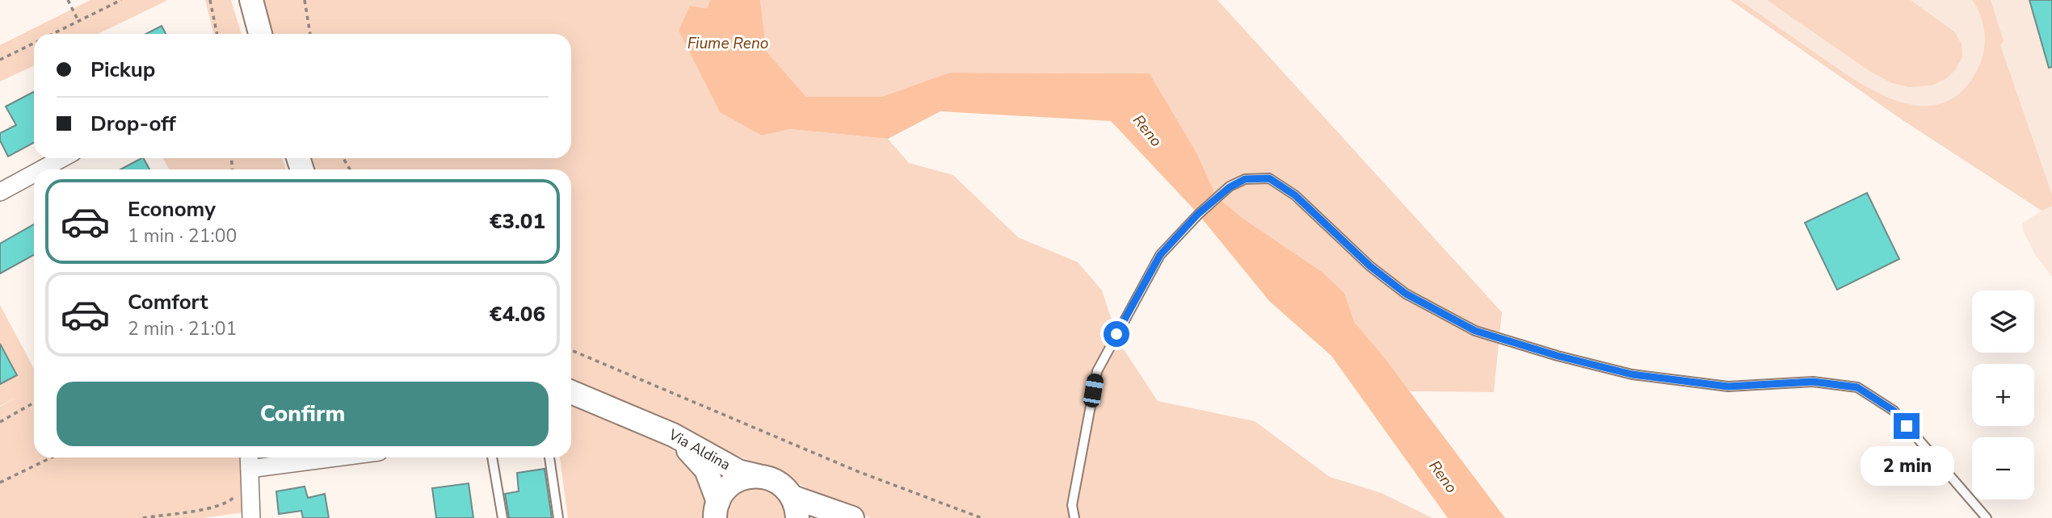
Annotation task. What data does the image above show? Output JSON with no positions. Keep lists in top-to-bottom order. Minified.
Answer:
{"streets":{"street":["Via Aldina"]},"water":["Fiume Reno","Reno"],"page":{"banner":["Pickup","Drop-off"],"list":[{"name":"Economy","note":"1 min · 21:00","value":"€3.01"},{"name":"Comfort","note":"2 min · 21:01","value":"€4.06"}],"map_buttons":["+","−"],"buttons":"Confirm","bubble":"2 min"}}
